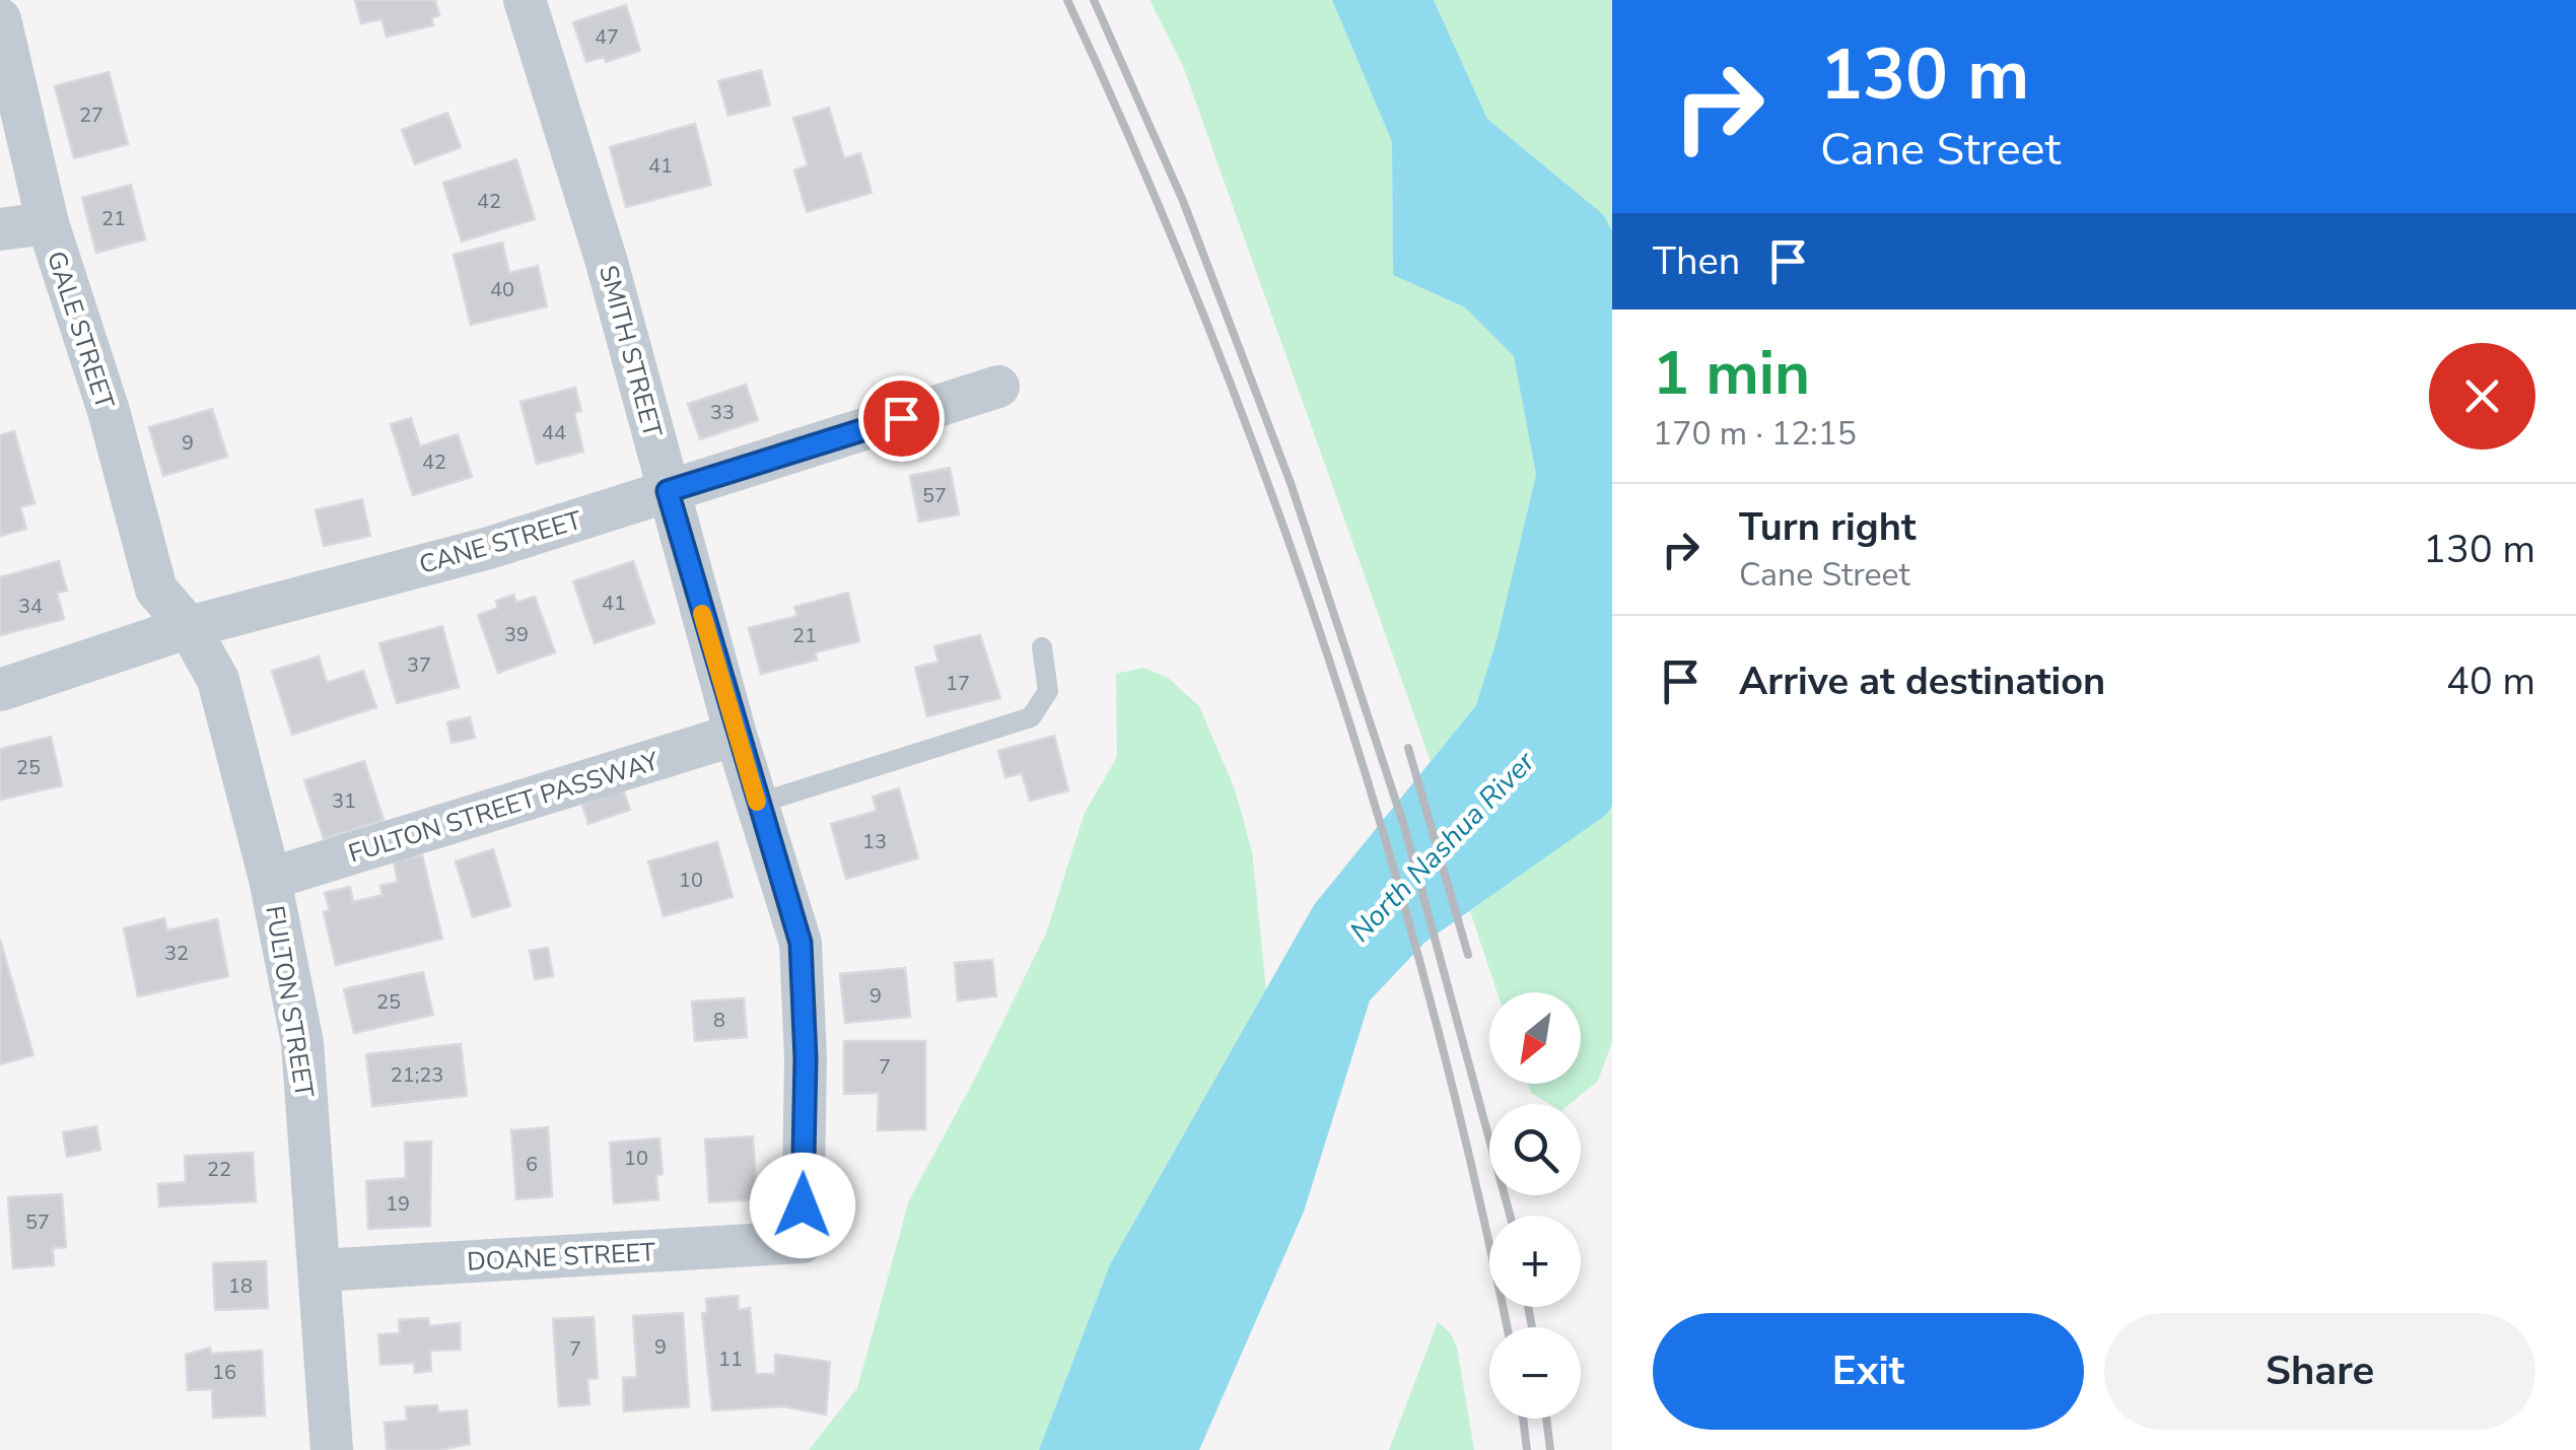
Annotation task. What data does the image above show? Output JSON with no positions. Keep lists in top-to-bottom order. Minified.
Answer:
{"streets":{"street":["GALE STREET","SMITH STREET","CANE STREET","FULTON STREET PASSWAY","FULTON STREET","DOANE STREET"]},"crossings":[["GALE STREET","CANE STREET"],["GALE STREET","FULTON STREET"],["SMITH STREET","CANE STREET"],["SMITH STREET","FULTON STREET PASSWAY"],["SMITH STREET","DOANE STREET"],["CANE STREET","FULTON STREET"],["FULTON STREET PASSWAY","FULTON STREET"],["FULTON STREET","DOANE STREET"]],"water":["North Nashua River"],"house_numbers":["47","27","41","42","21","40","33","44","9","42","57","41","34","39","21","37","17","25","31","13","10","32","9","25","8","7","21;23","10","6","22","19","57","18","9","7","11","16"],"north":"bottom left","page":{"turn":["130 m","Cane Street"],"then":"Then","heading":["1 min","170 m · 12:15"],"list":[{"name":"Turn right","note":"Cane Street","value":"130 m"},{"name":"Arrive at destination","value":"40 m"}],"map_buttons":["+","−"],"buttons":["Exit","Share"]}}
